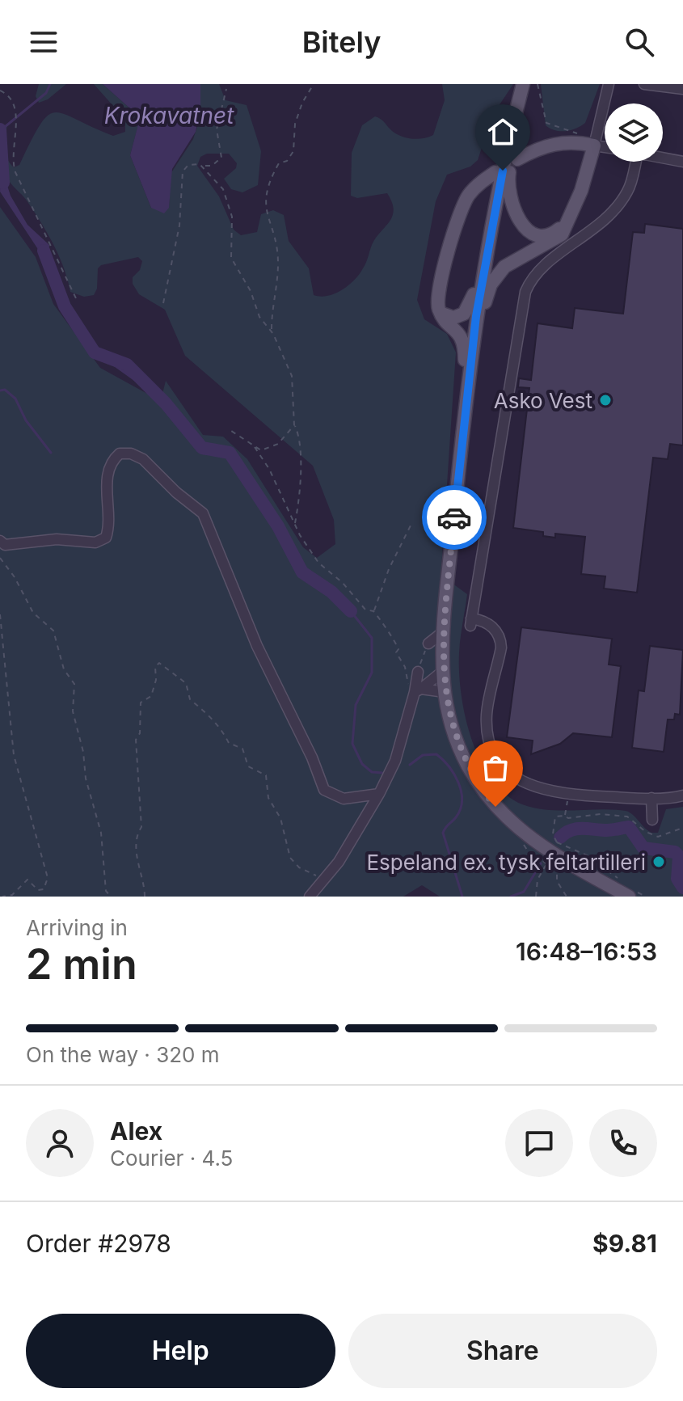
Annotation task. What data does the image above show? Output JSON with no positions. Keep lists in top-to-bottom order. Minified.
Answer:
{"water":["Krokavatnet"],"places":["Asko Vest","Espeland ex. tysk feltartilleri"],"page":{"header":"Bitely","heading":["2 min","Arriving in","16:48–16:53"],"panel":["Alex","Courier · 4.5","Order #2978","$9.81"],"bar":"On the way · 320 m","buttons":["Help","Share"]}}
